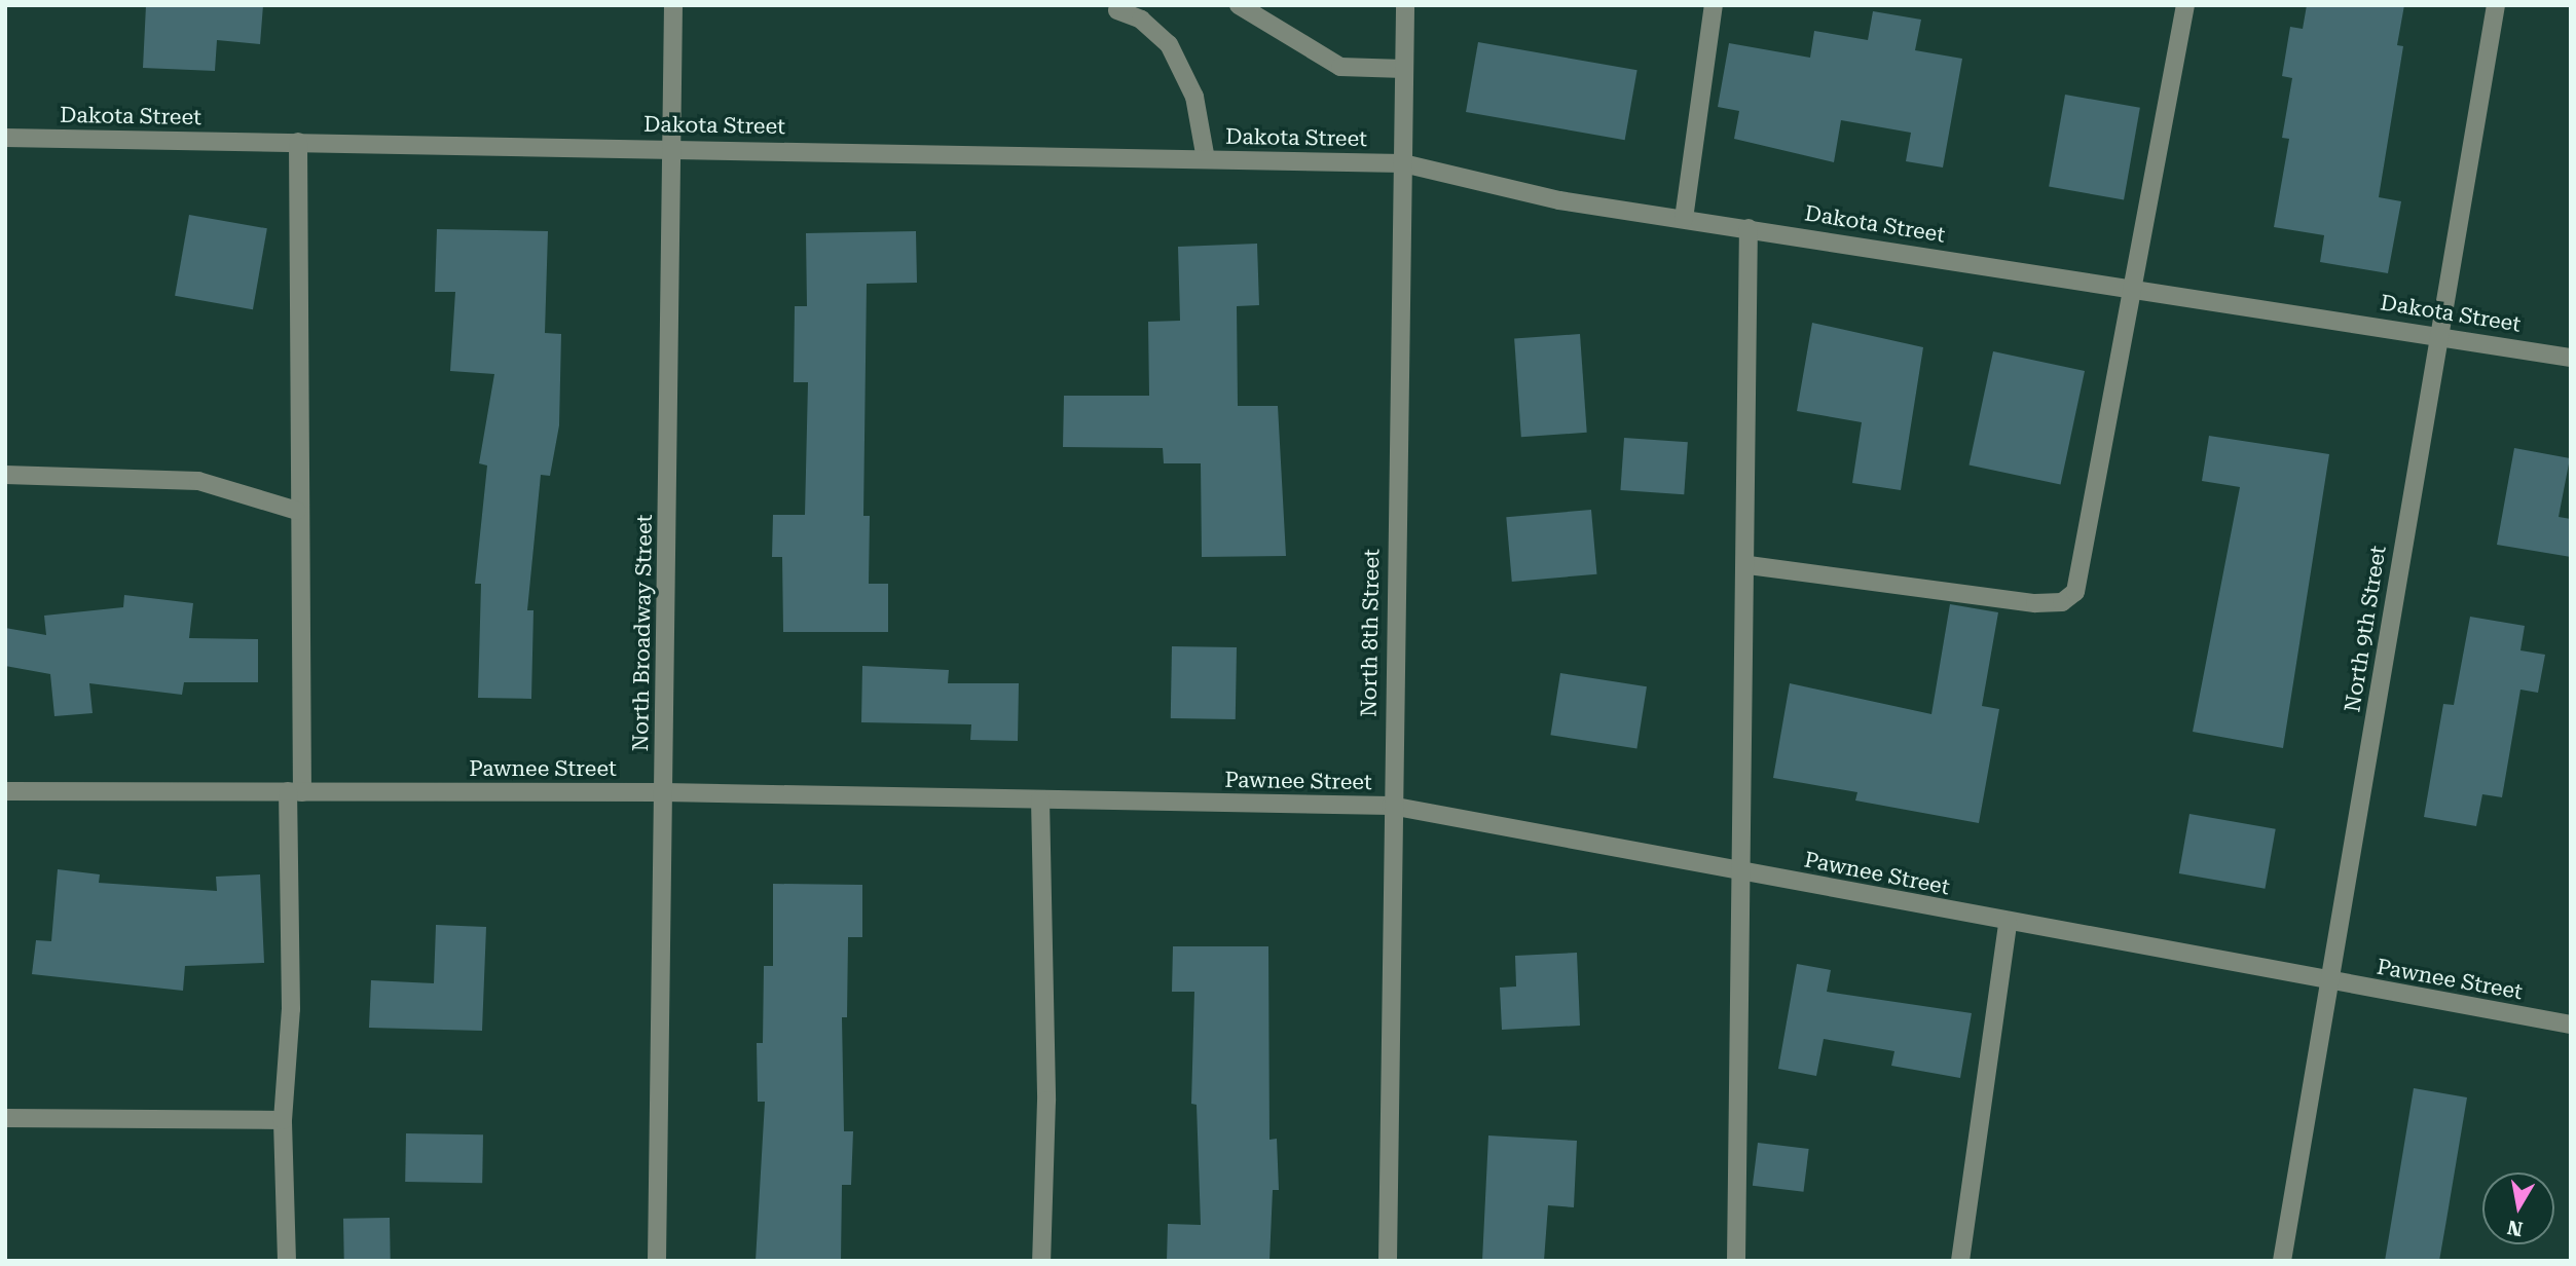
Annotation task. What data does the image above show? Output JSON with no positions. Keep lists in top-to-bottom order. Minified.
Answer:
{"streets":{"street":["Dakota Street","North 9th Street","North Broadway Street","North 8th Street","Pawnee Street"]},"crossings":[["Dakota Street","North 9th Street"],["Dakota Street","North Broadway Street"],["Dakota Street","North 8th Street"],["North 9th Street","Pawnee Street"],["North Broadway Street","Pawnee Street"],["North 8th Street","Pawnee Street"]],"north":"bottom"}
